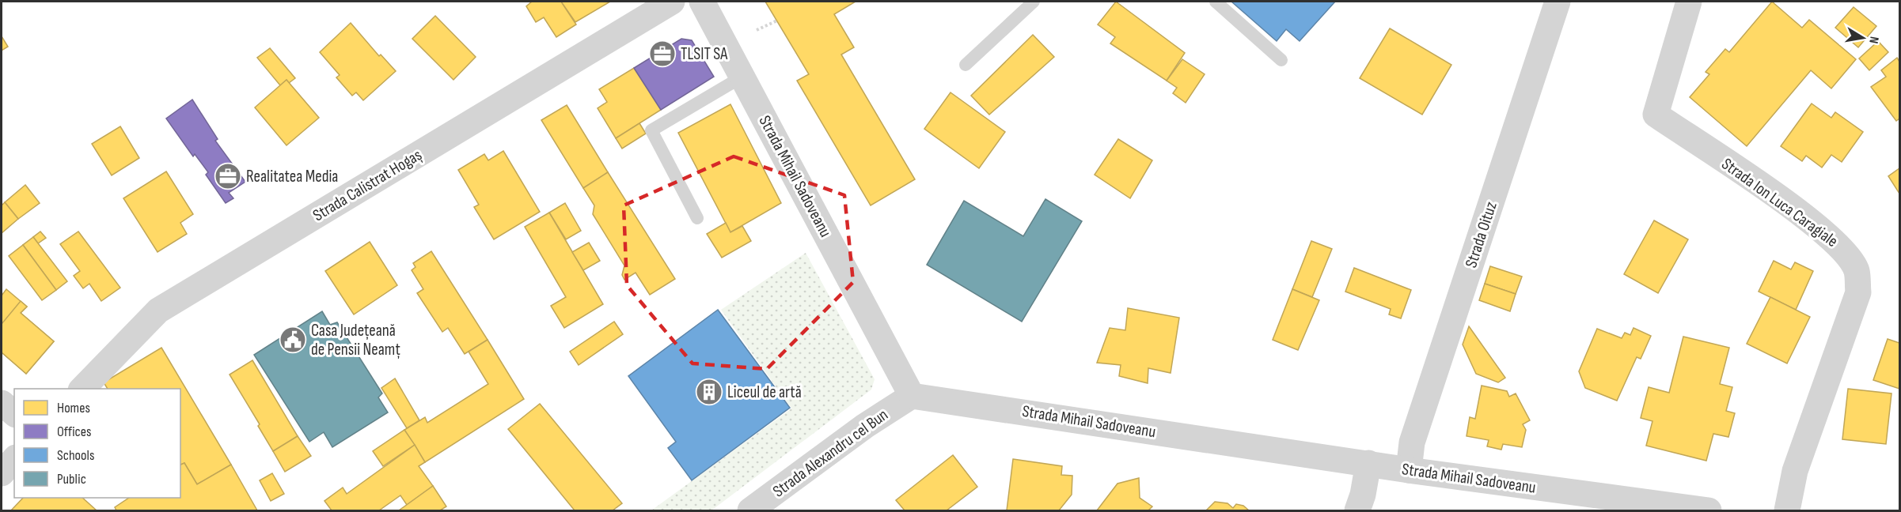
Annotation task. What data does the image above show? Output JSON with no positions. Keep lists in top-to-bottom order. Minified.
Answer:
{"streets":{"street":["Strada Mihail Sadoveanu","Strada Calistrat Hogaș","Strada Ion Luca Caragiale","Strada Oituz","Strada Alexandru cel Bun"]},"crossings":[["Strada Mihail Sadoveanu","Strada Oituz"],["Strada Mihail Sadoveanu","Strada Alexandru cel Bun"]],"places":{"office":["TLSIT SA","Realitatea Media"],"public building":["Casa Județeană de Pensii Neamț"],"building":["Liceul de artă"]},"legend":["Homes","Offices","Schools","Public"],"north":"right"}
